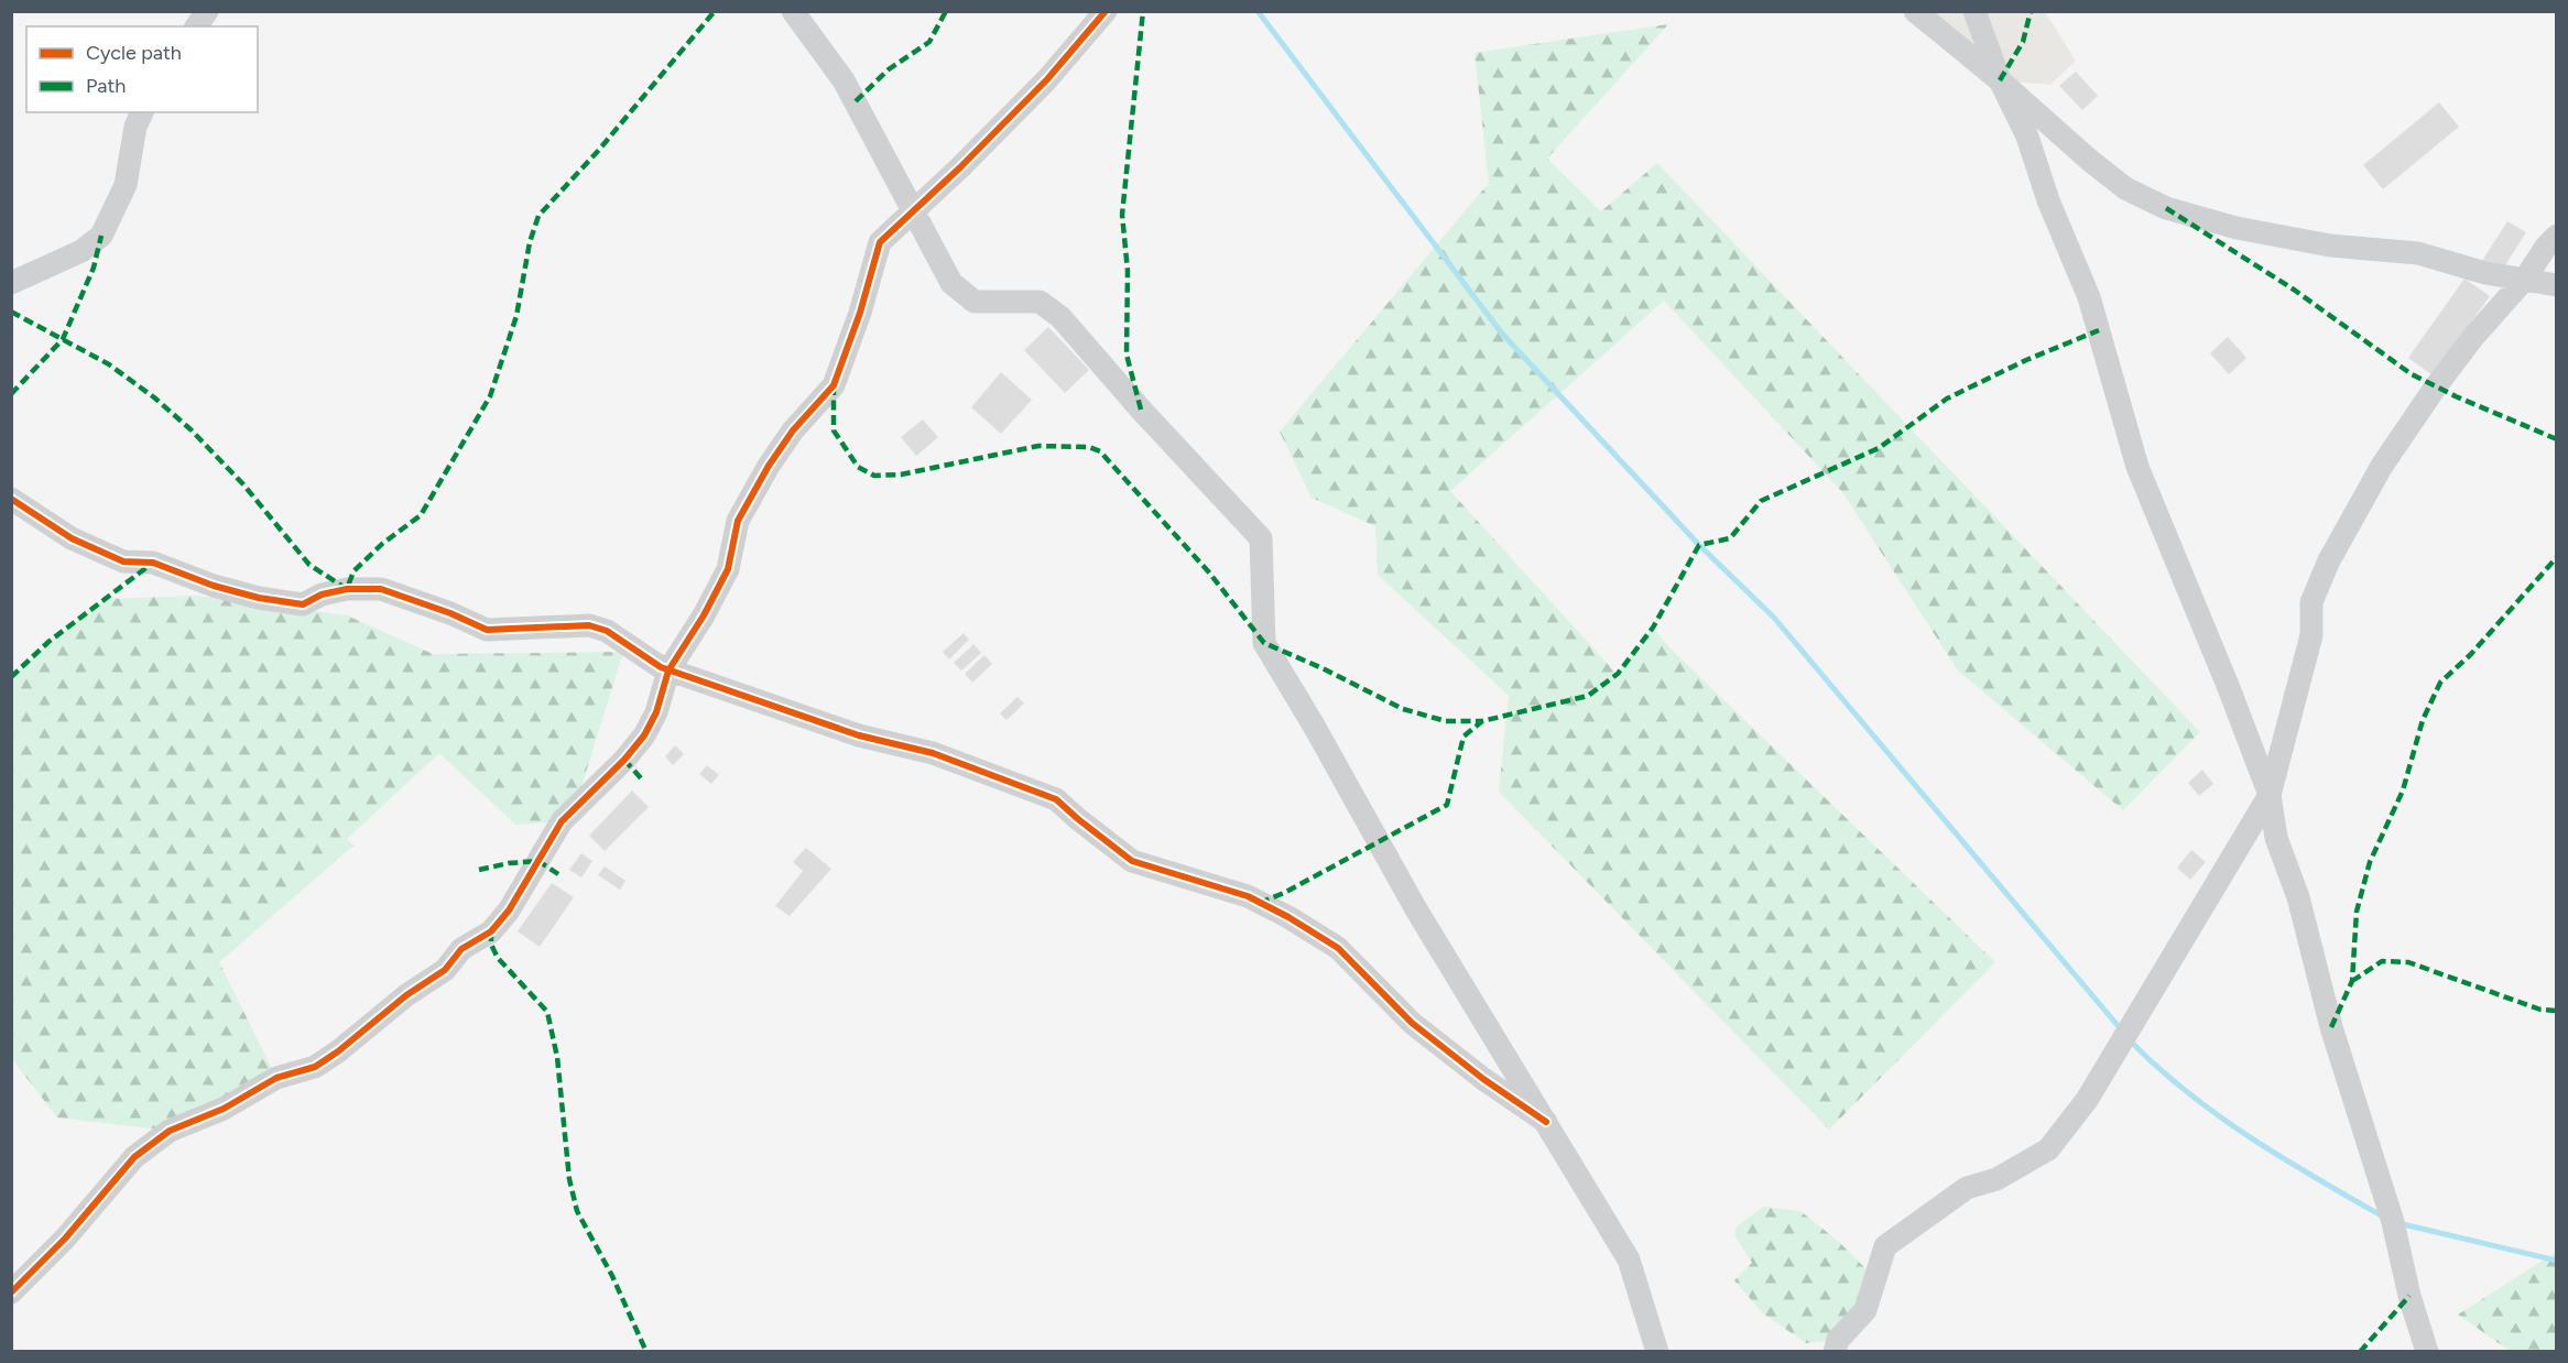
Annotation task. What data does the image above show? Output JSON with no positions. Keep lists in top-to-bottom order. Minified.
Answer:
{"legend":["Cycle path","Path"]}
